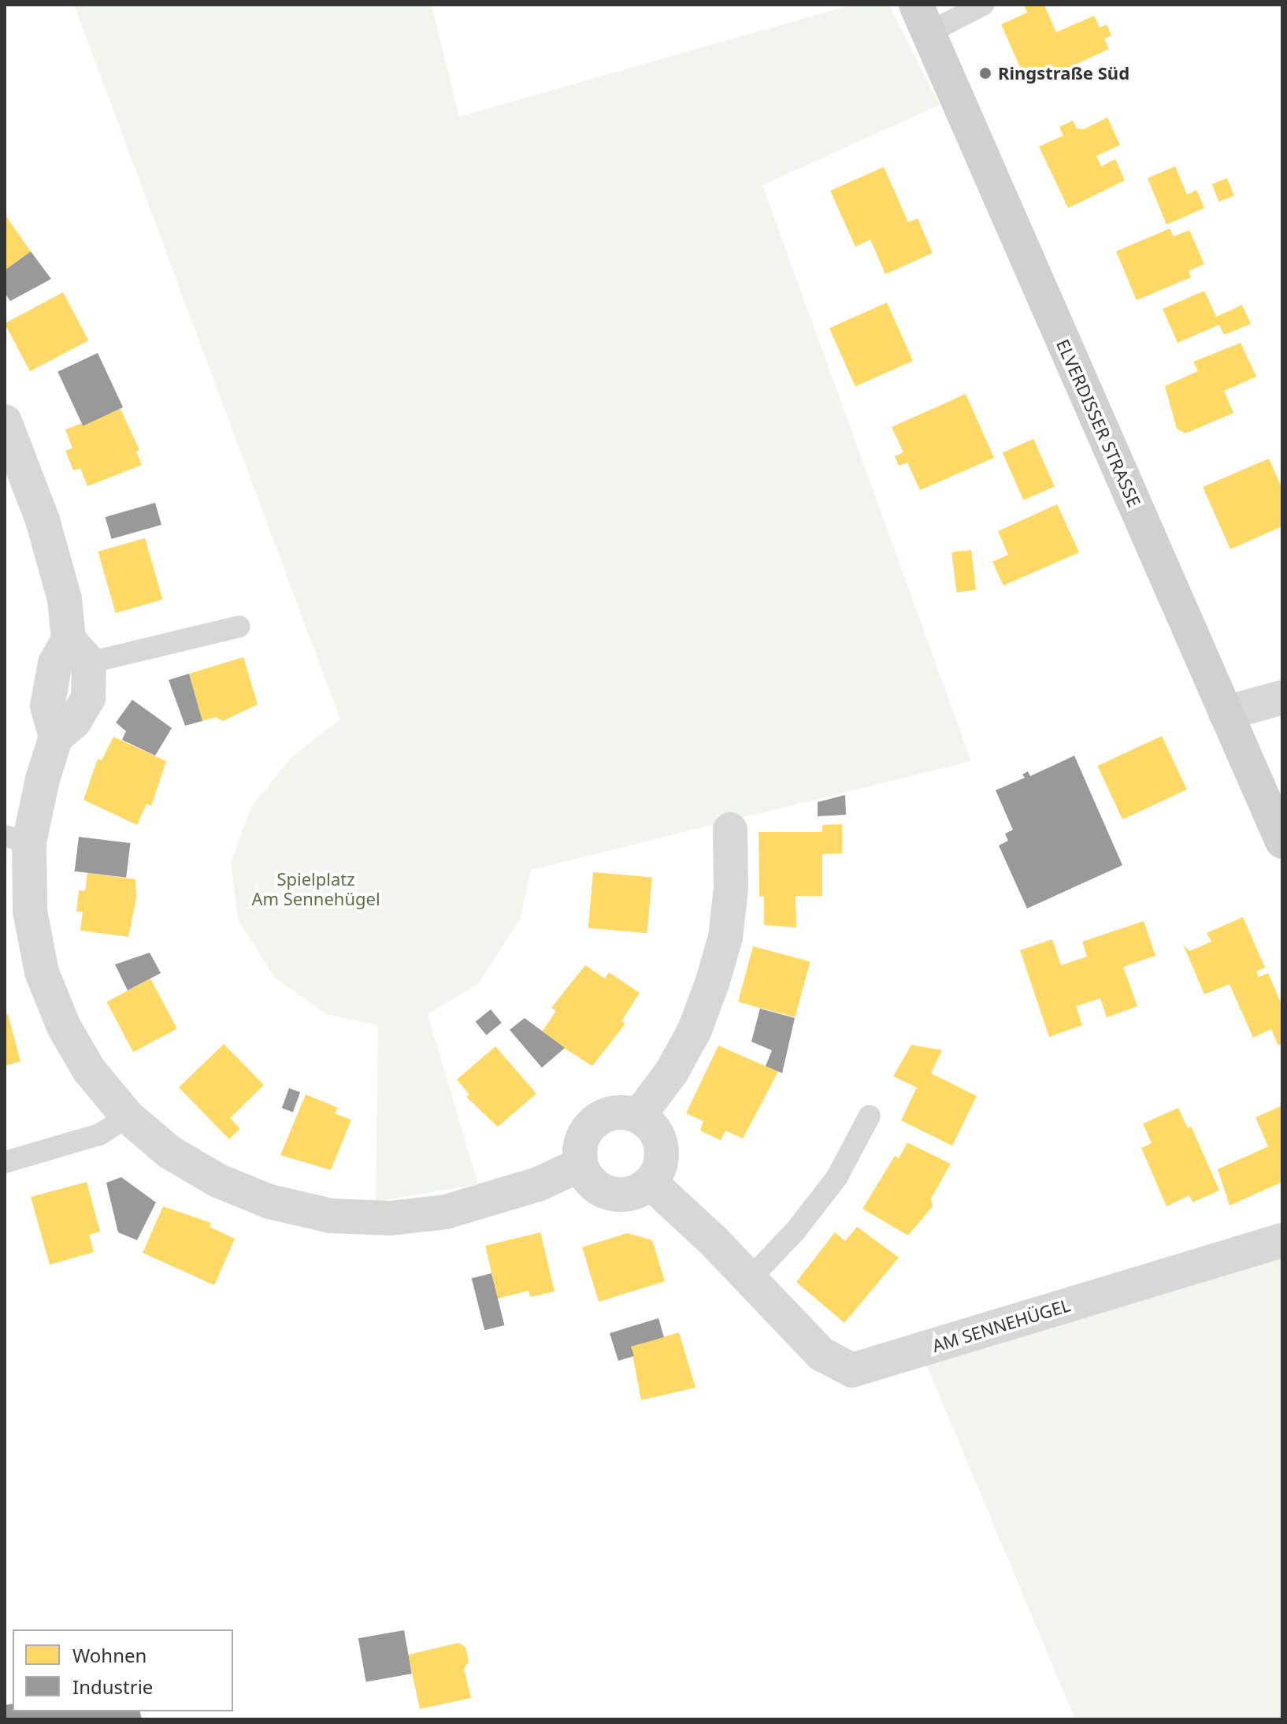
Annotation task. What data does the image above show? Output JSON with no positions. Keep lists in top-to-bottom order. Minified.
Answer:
{"streets":{"main road":["ELVERDISSER STRASSE"],"street":["AM SENNEHÜGEL"]},"parks":["Spielplatz Am Sennehügel"],"places":["Ringstraße Süd"],"legend":["Wohnen","Industrie"]}
